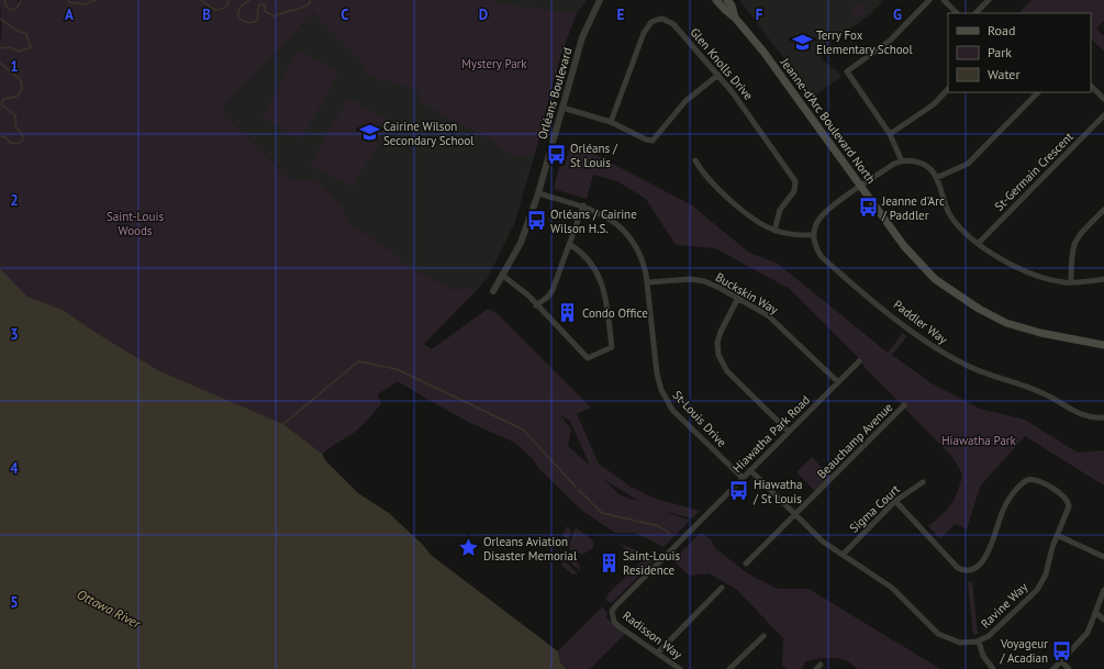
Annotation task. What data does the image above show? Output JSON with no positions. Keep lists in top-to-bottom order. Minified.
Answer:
{"streets":{"main road":["Jeanne-d'Arc Boulevard North"],"street":["Glen Knolls Drive","Orléans Boulevard","St-Germain Crescent","Buckskin Way","Paddler Way","St-Louis Drive","Hiawatha Park Road","Beauchamp Avenue","Sigma Court","Ravine Way","Radisson Way"]},"crossings":[["Orléans Boulevard","St-Louis Drive"],["Buckskin Way","St-Louis Drive"],["Buckskin Way","Hiawatha Park Road"],["St-Louis Drive","Hiawatha Park Road"],["Hiawatha Park Road","Ravine Way"],["Hiawatha Park Road","Radisson Way"],["Beauchamp Avenue","Ravine Way"],["Sigma Court","Ravine Way"]],"water":["Ottawa River"],"parks":["Mystery Park","Saint-Louis Woods","Hiawatha Park"],"places":{"school or university":["Terry Fox Elementary School","Cairine Wilson Secondary School"],"bus stop":["Orléans / St Louis","Jeanne d'Arc / Paddler","Orléans / Cairine Wilson H.S.","Hiawatha / St Louis","Voyageur / Acadian"],"building":["Condo Office","Saint-Louis Residence"],"place":["Orleans Aviation Disaster Memorial"]},"legend":["Road","Park","Water"],"grid":{"columns":["A","B","C","D","E","F","G"],"rows":["1","2","3","4","5"]}}
